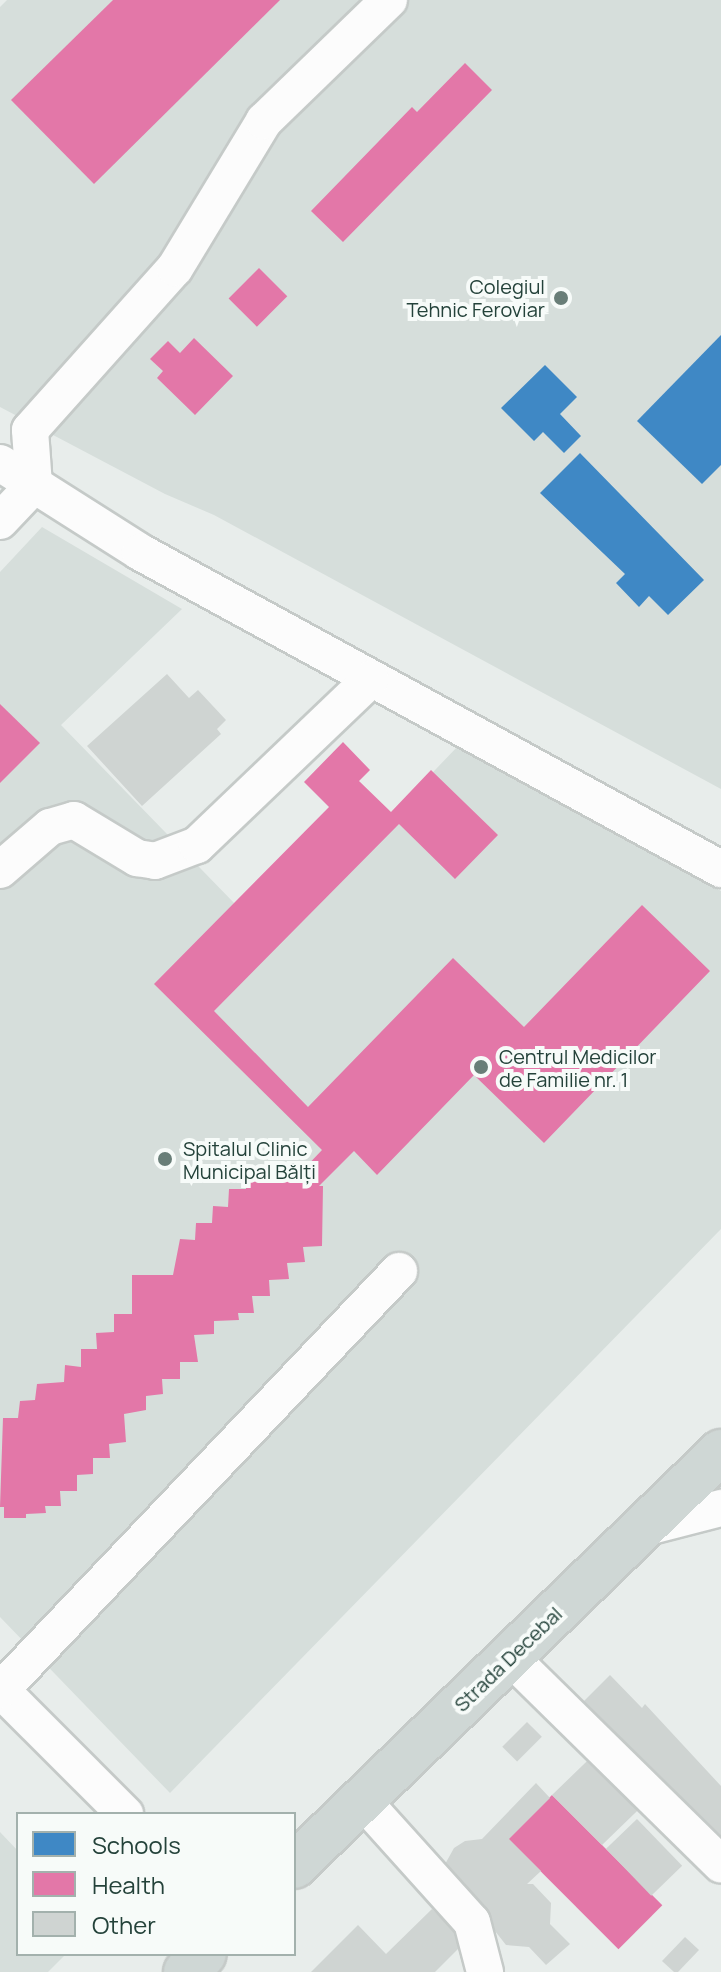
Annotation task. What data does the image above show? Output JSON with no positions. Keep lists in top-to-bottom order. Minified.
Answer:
{"streets":{"main road":["Strada Decebal"]},"places":["Colegiul Tehnic Feroviar","Centrul Medicilor de Familie nr. 1","Spitalul Clinic Municipal Bălți"],"legend":["Schools","Health","Other"]}
